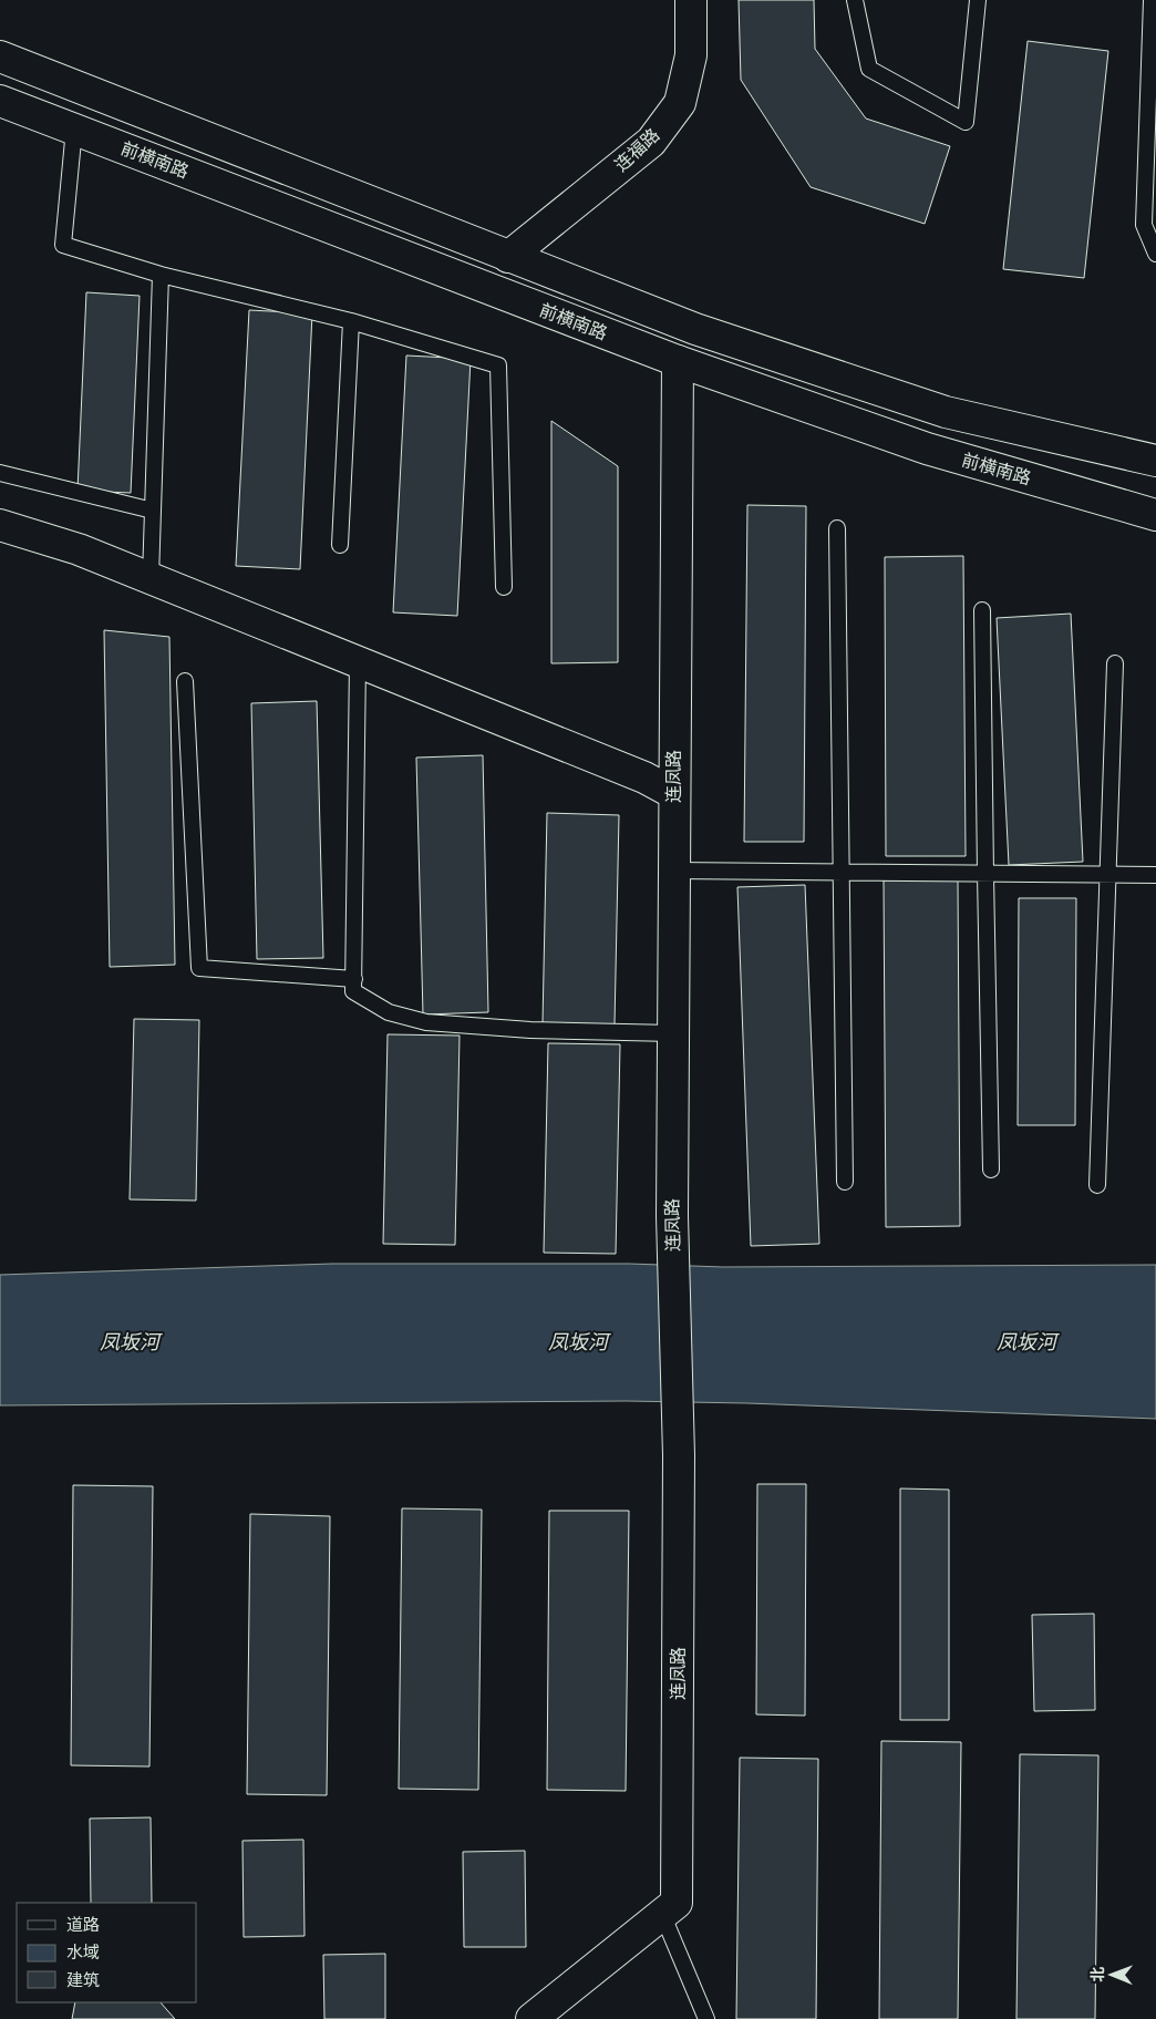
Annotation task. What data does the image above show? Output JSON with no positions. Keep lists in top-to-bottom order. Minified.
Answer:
{"streets":{"street":["连福路","前横南路","连凤路"]},"crossings":[["连福路","前横南路"],["前横南路","连凤路"]],"water":["凤坂河"],"legend":["道路","水域","建筑"],"north":"left"}
